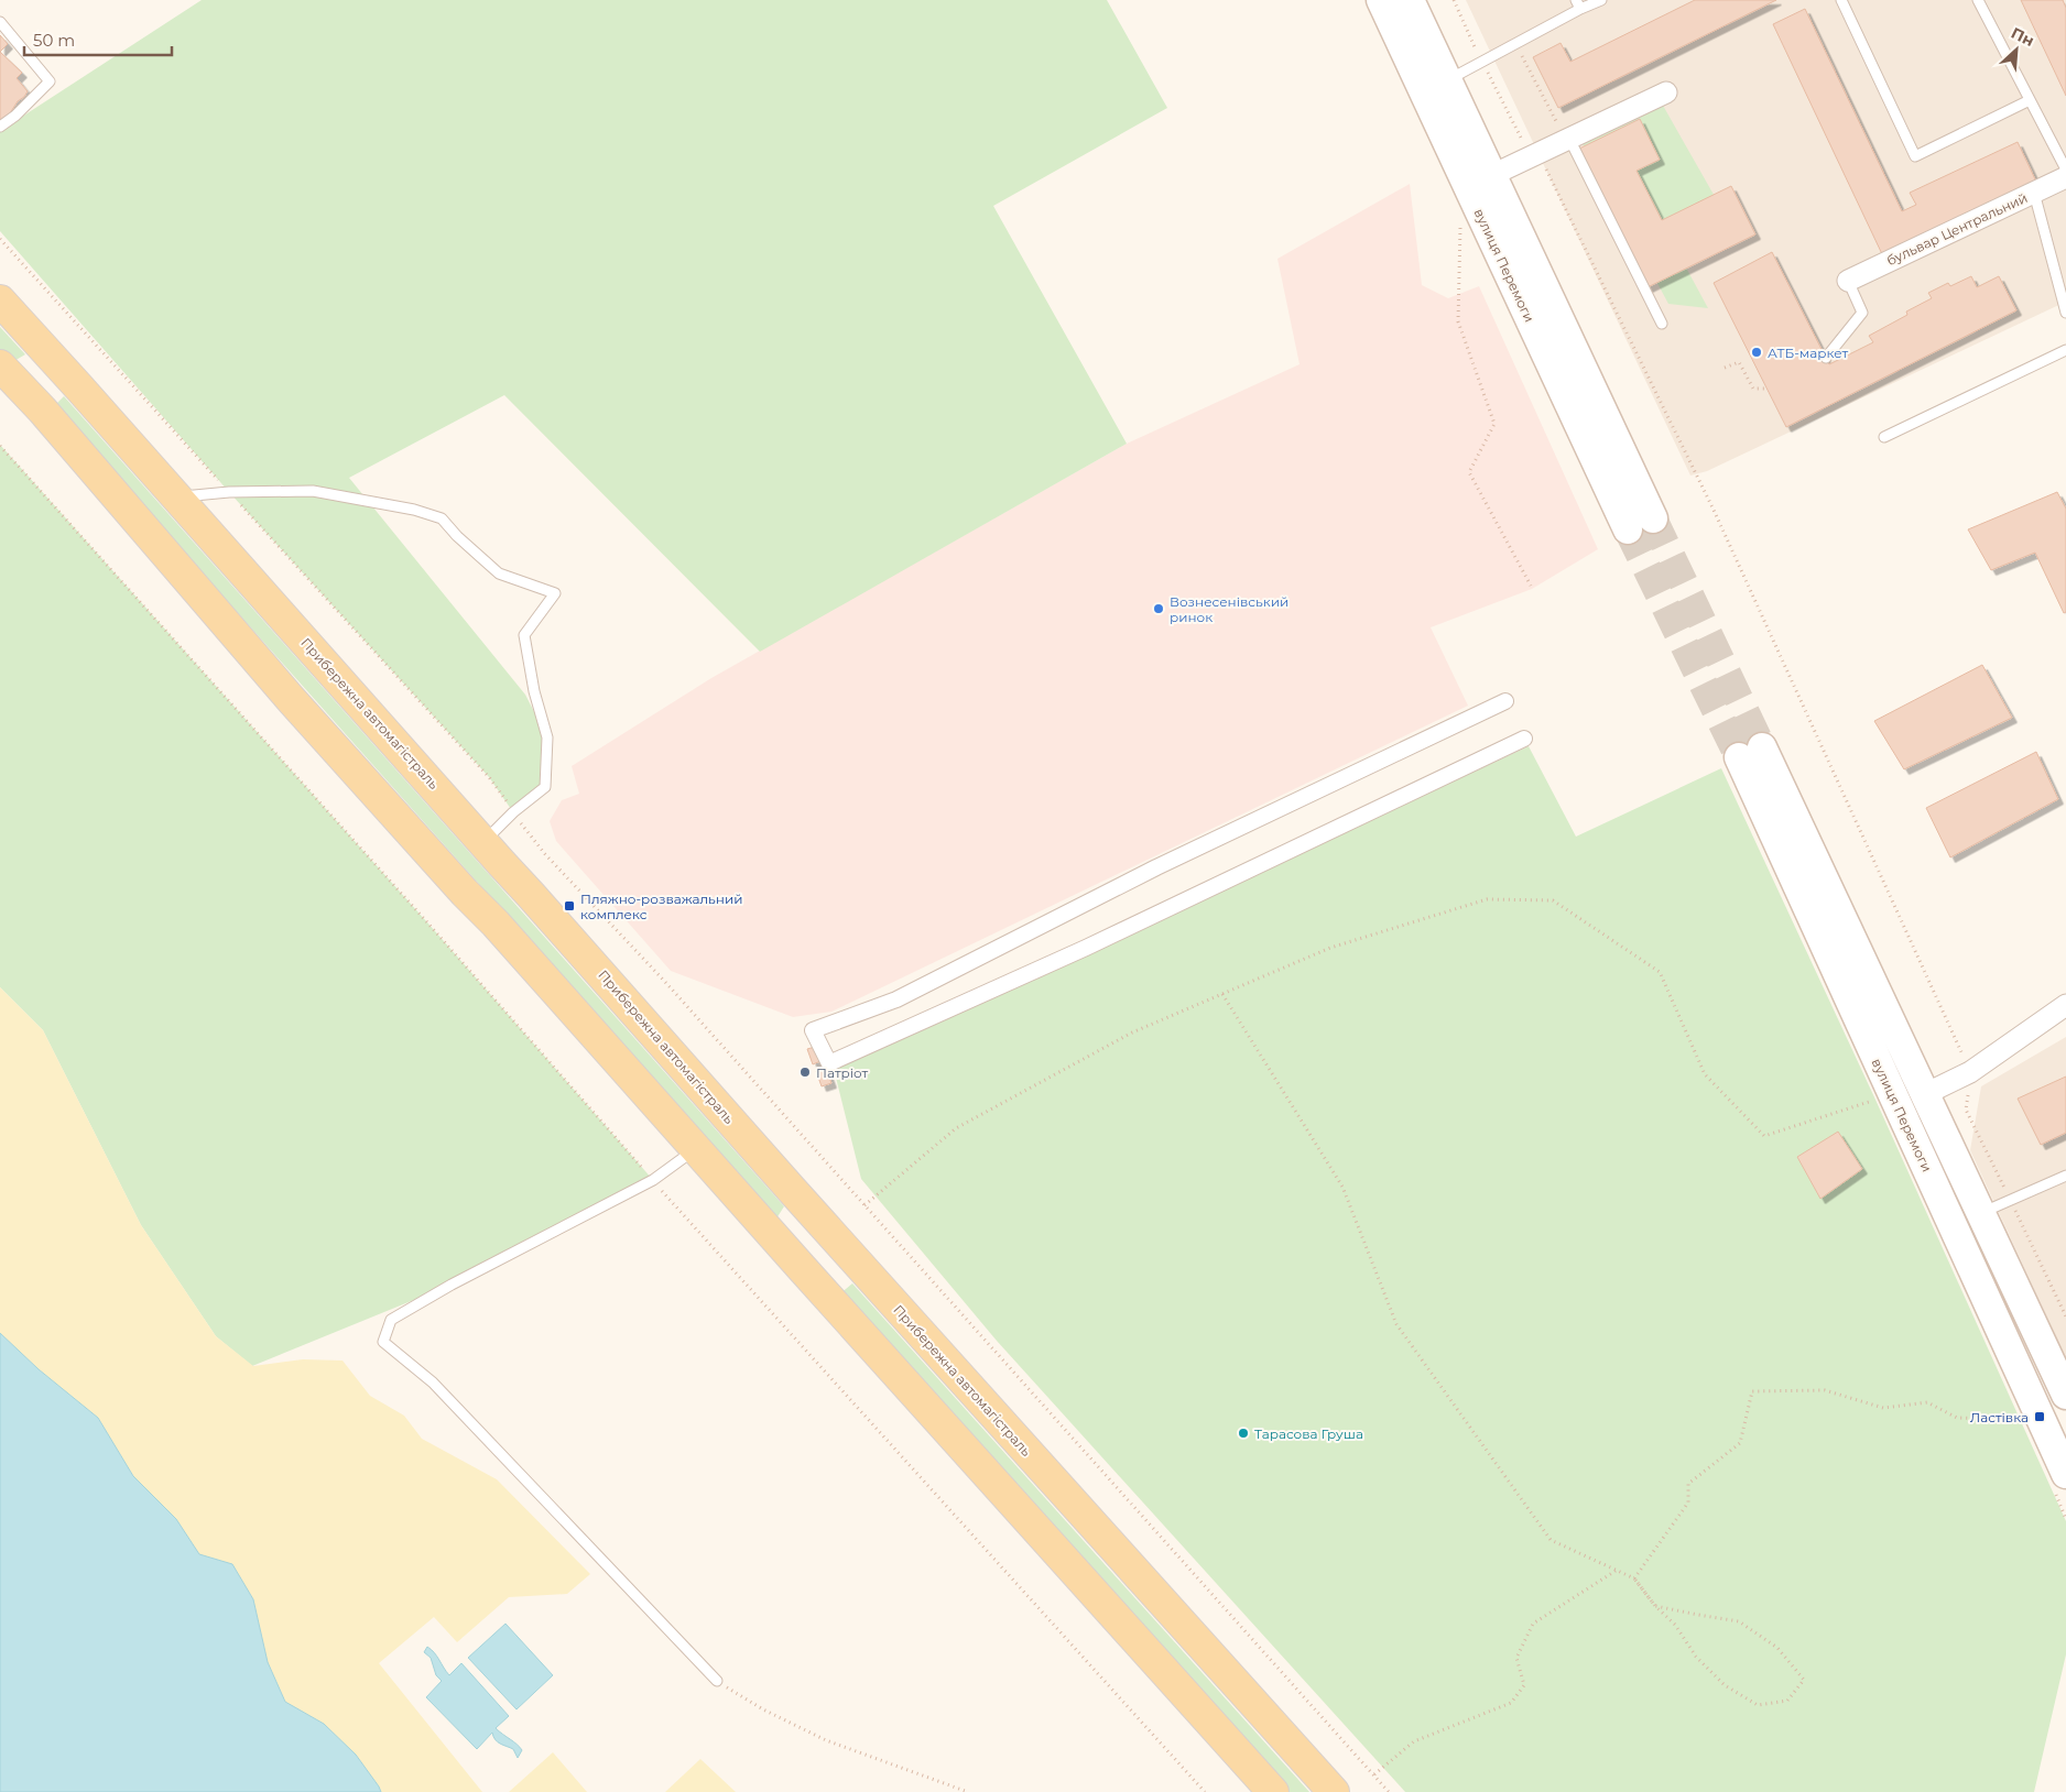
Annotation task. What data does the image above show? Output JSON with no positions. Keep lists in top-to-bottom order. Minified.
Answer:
{"streets":{"main road":["вулиця Перемоги","Прибережна автомагістраль"],"street":["бульвар Центральний"]},"places":{"other":["АТБ-маркет","Вознесенівський ринок","Патріот","Тарасова Груша"],"transit":["Пляжно-розважальний комплекс","Ластівка"]},"scale_bar":"50 m","north":"top right"}
